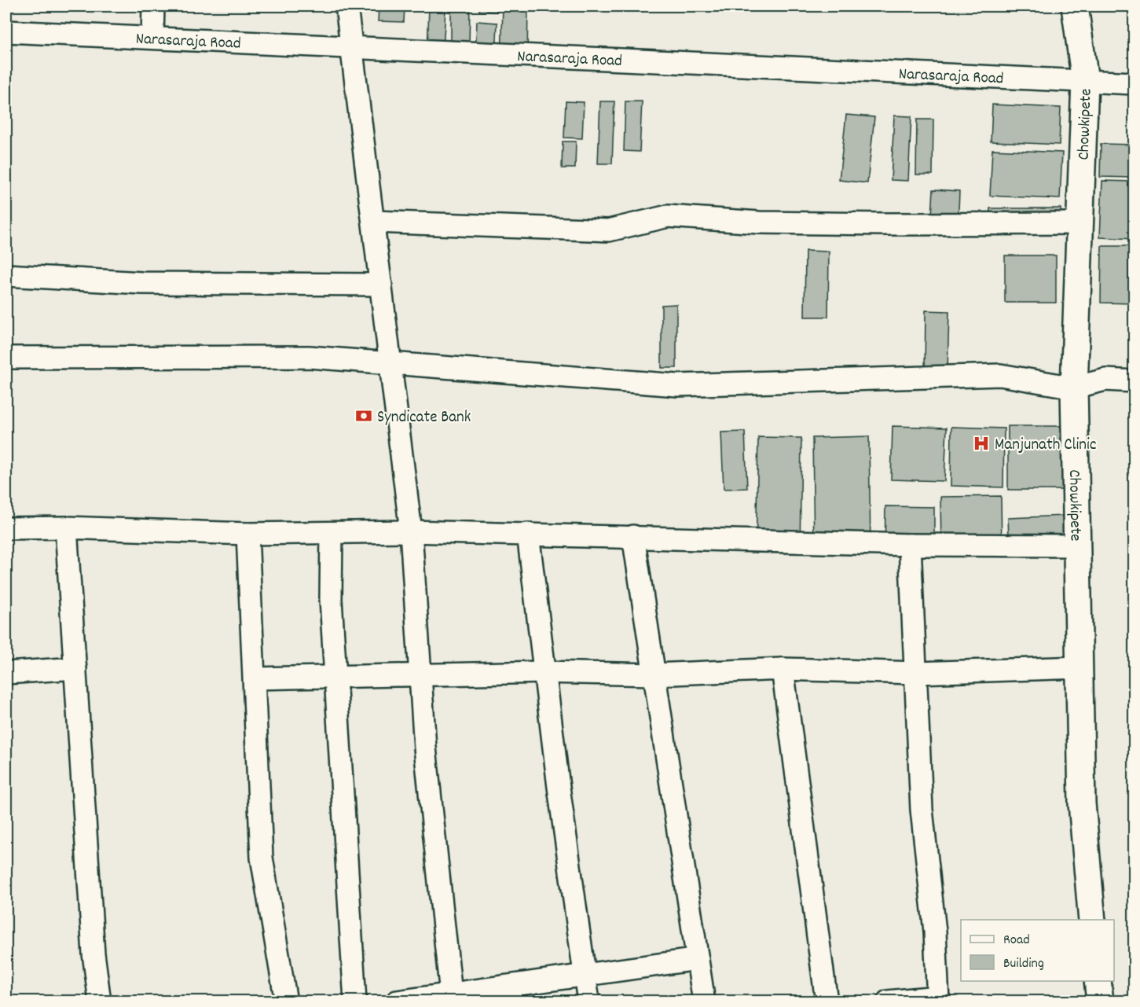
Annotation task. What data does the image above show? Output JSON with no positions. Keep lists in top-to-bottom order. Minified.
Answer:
{"streets":{"street":["Narasaraja Road","Chowkipete"]},"crossings":[["Narasaraja Road","Chowkipete"]],"places":{"bank":["Syndicate Bank"],"hospital":["Manjunath Clinic"]},"legend":["Road","Building"]}
